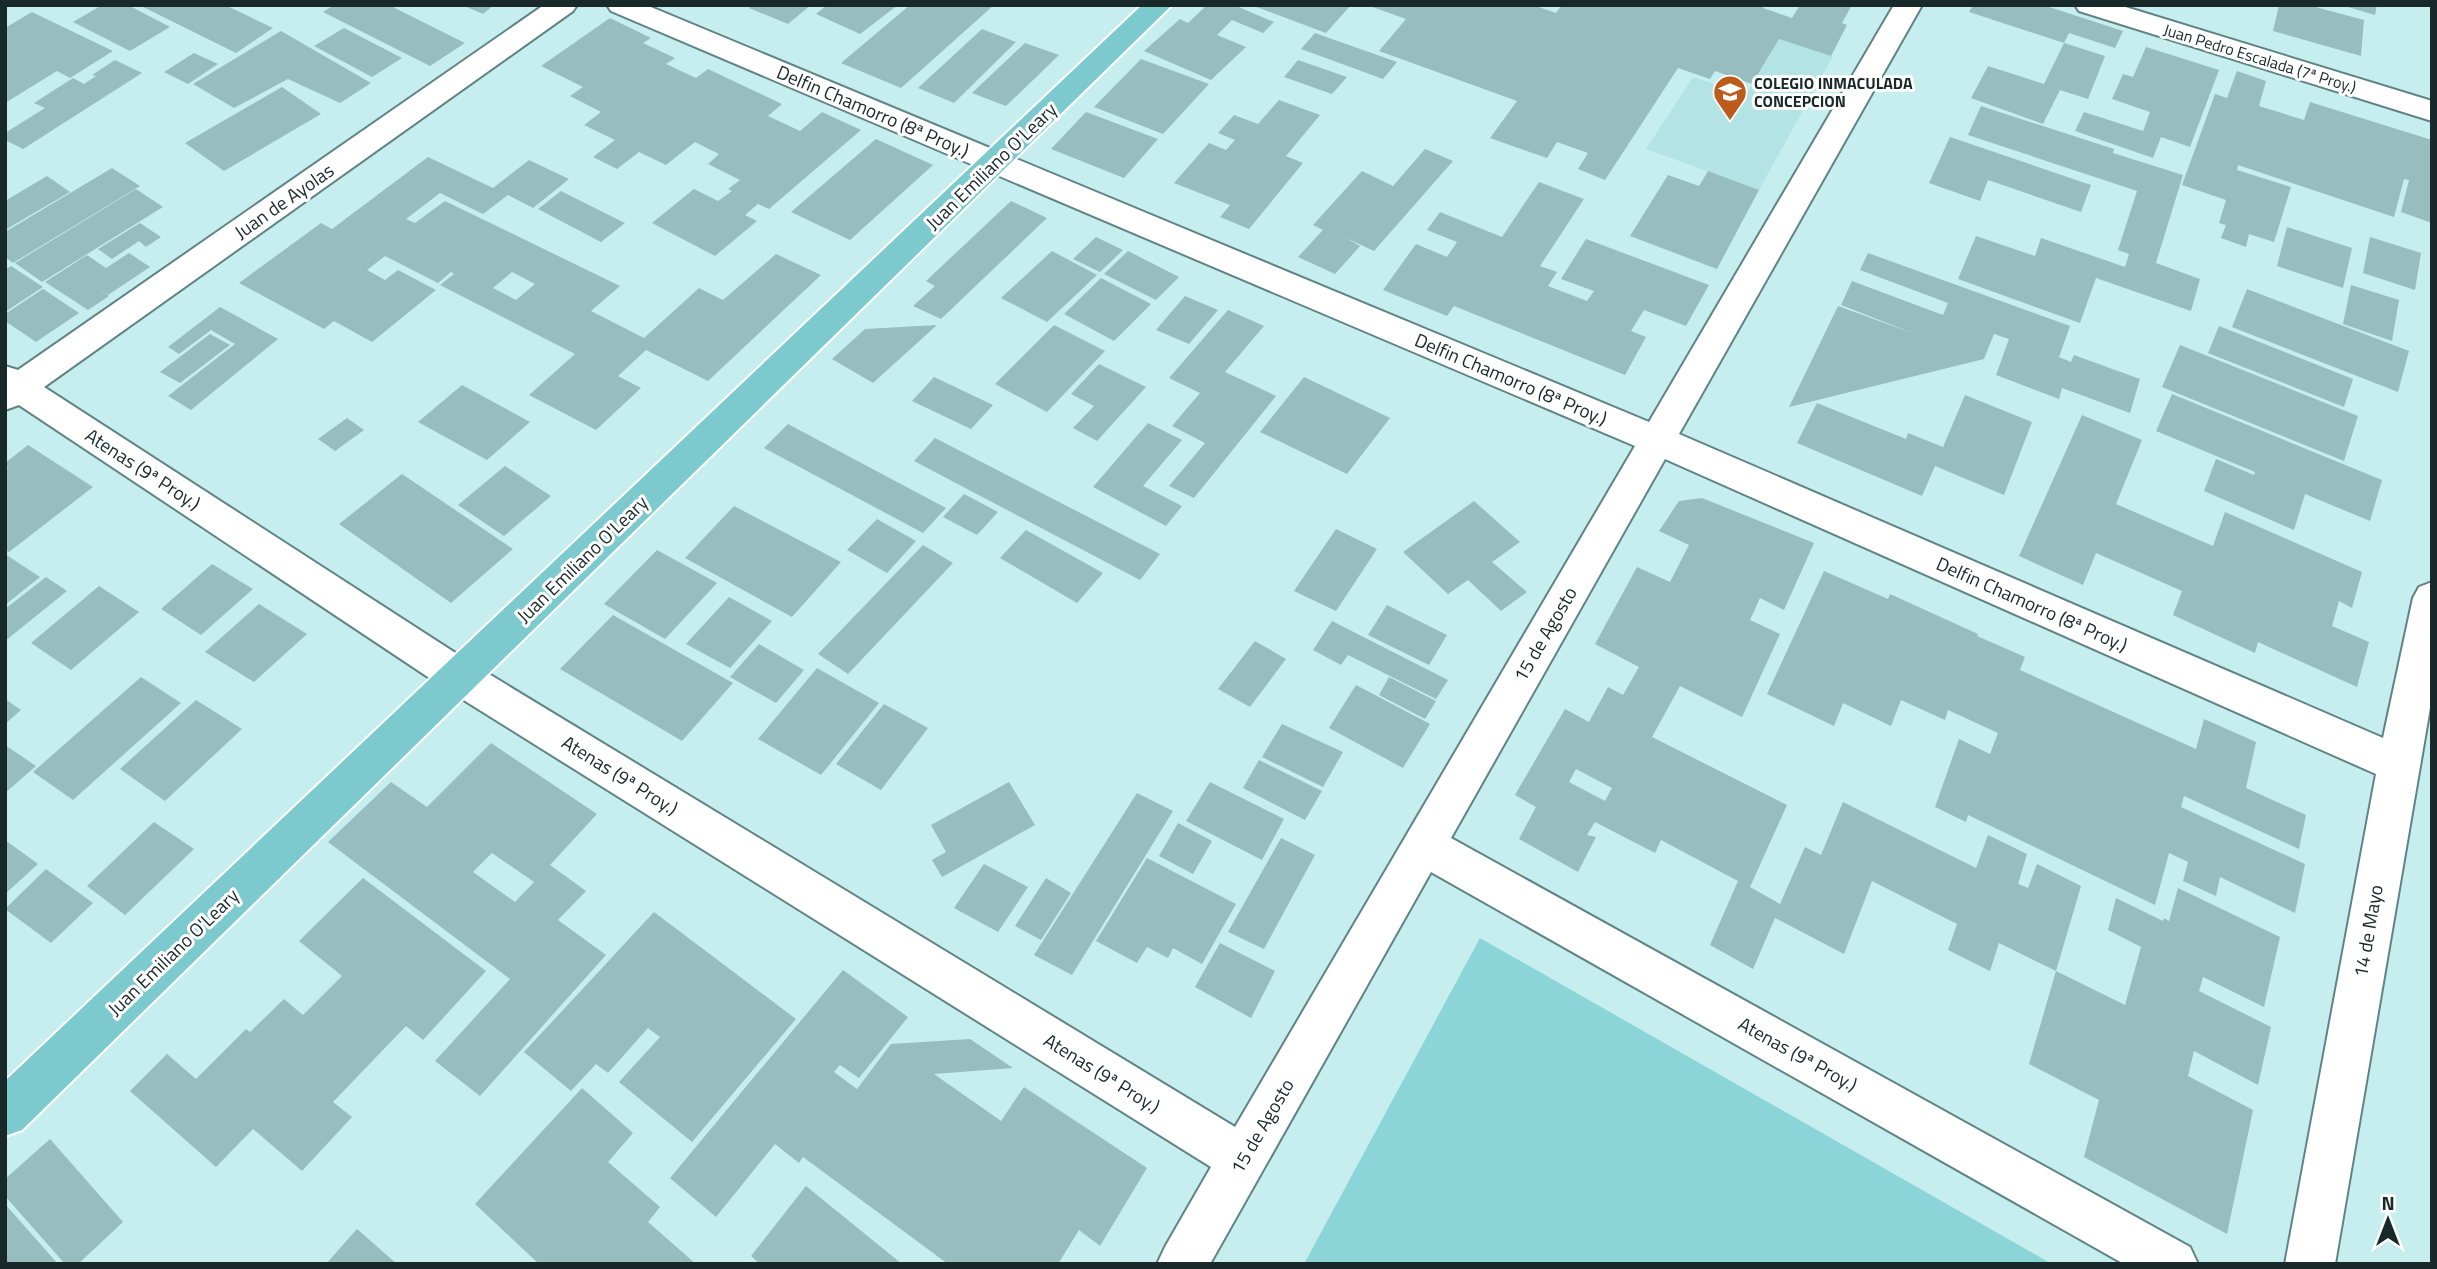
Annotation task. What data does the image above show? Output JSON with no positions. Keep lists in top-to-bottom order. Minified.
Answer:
{"streets":{"main road":["Juan Emiliano O'Leary"],"street":["Juan Pedro Escalada (7ª Proy.)","Delfin Chamorro (8ª Proy.)","Juan de Ayolas","Atenas (9ª Proy.)","15 de Agosto","14 de Mayo"]},"crossings":[["Delfin Chamorro (8ª Proy.)","Juan Emiliano O'Leary"],["Delfin Chamorro (8ª Proy.)","15 de Agosto"],["Delfin Chamorro (8ª Proy.)","14 de Mayo"],["Juan Emiliano O'Leary","Atenas (9ª Proy.)"],["Juan de Ayolas","Atenas (9ª Proy.)"],["Atenas (9ª Proy.)","15 de Agosto"]],"places":{"school or university":["COLEGIO INMACULADA CONCEPCION"]},"north":"top"}
